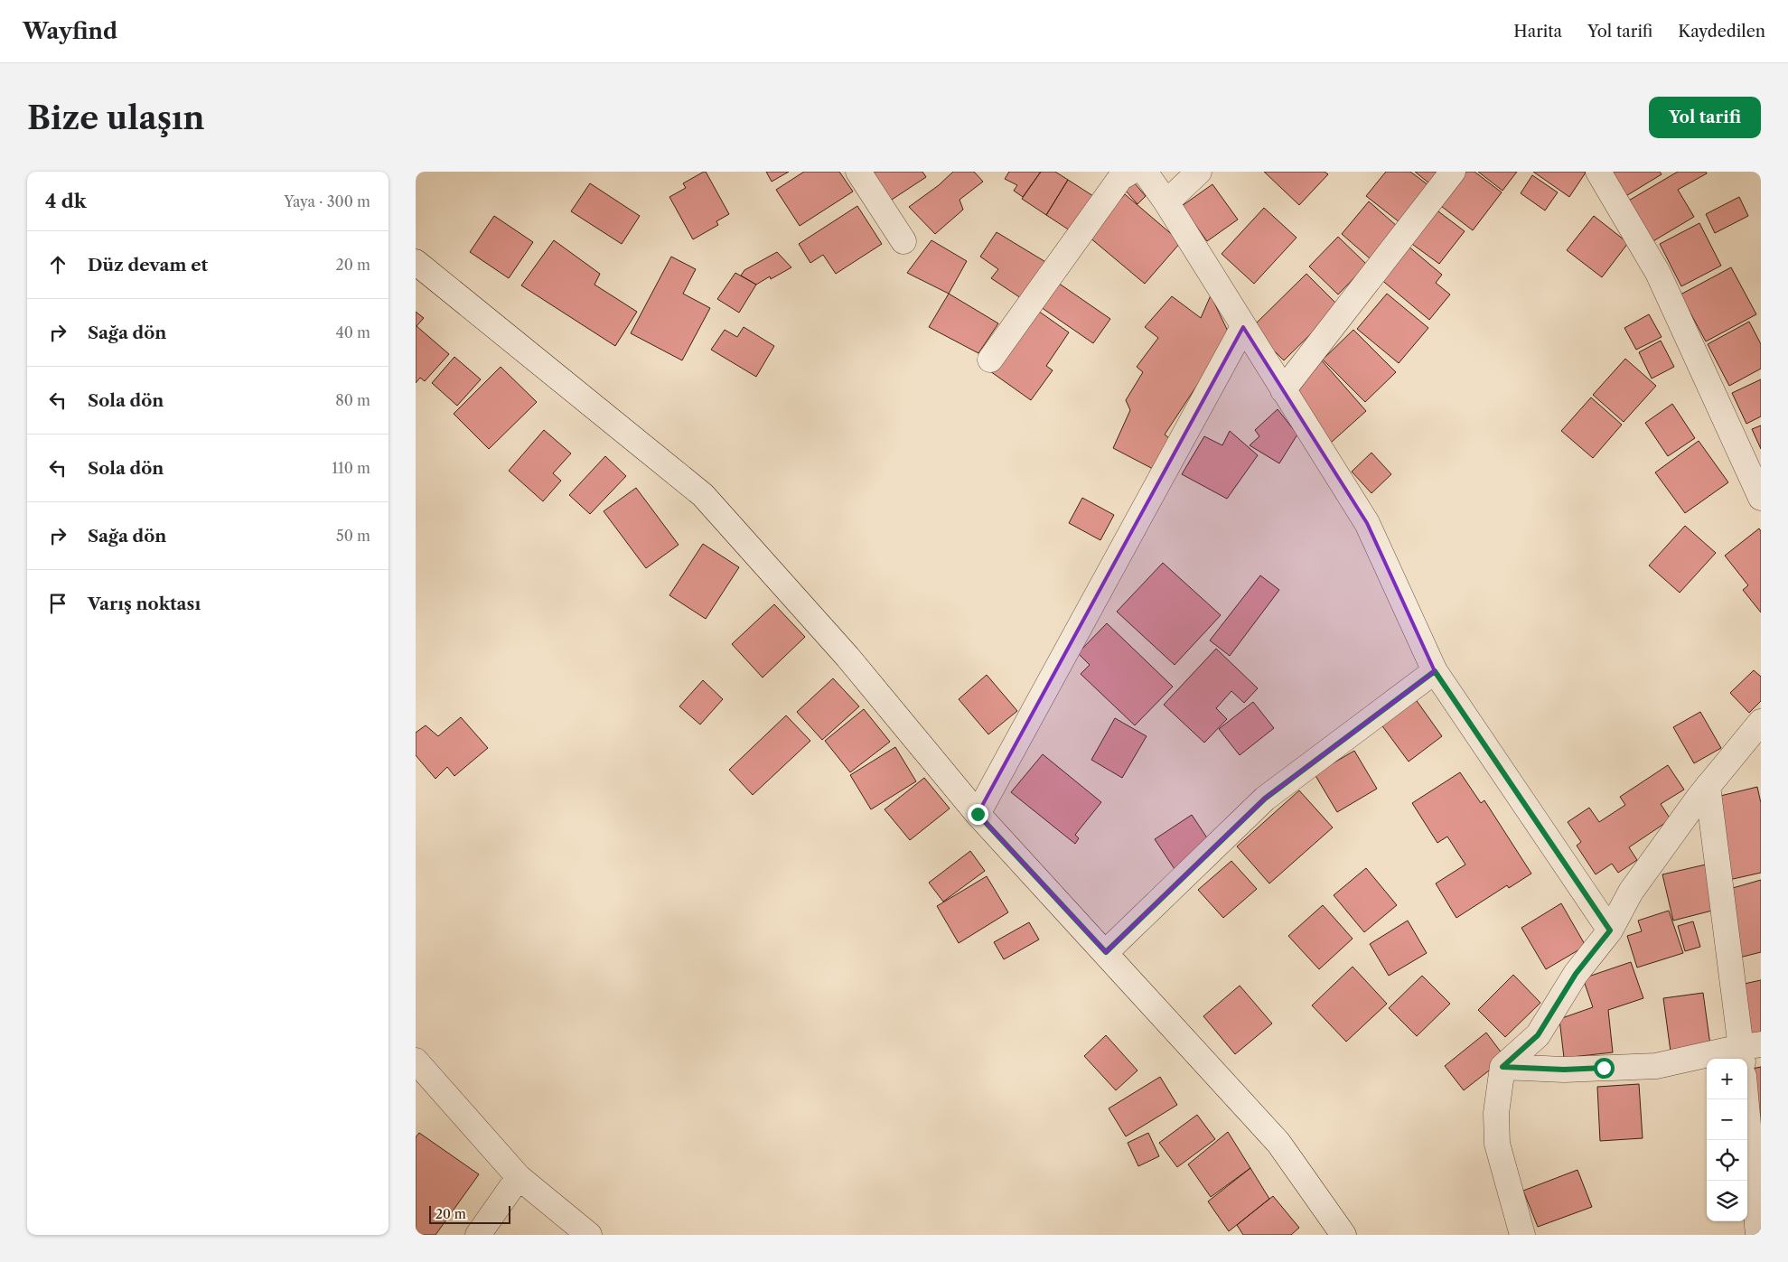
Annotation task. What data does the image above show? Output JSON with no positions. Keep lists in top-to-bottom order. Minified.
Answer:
{"scale_bar":"20 m","page":{"header":"Wayfind","nav":["Harita","Yol tarifi","Kaydedilen"],"buttons":"Yol tarifi","title":"Bize ulaşın","heading":["4 dk","Yaya · 300 m"],"list":[["Düz devam et","20 m"],["Sağa dön","40 m"],["Sola dön","80 m"],["Sola dön","110 m"],["Sağa dön","50 m"],"Varış noktası"],"map_buttons":["+","−"],"scale":"20 m"}}
